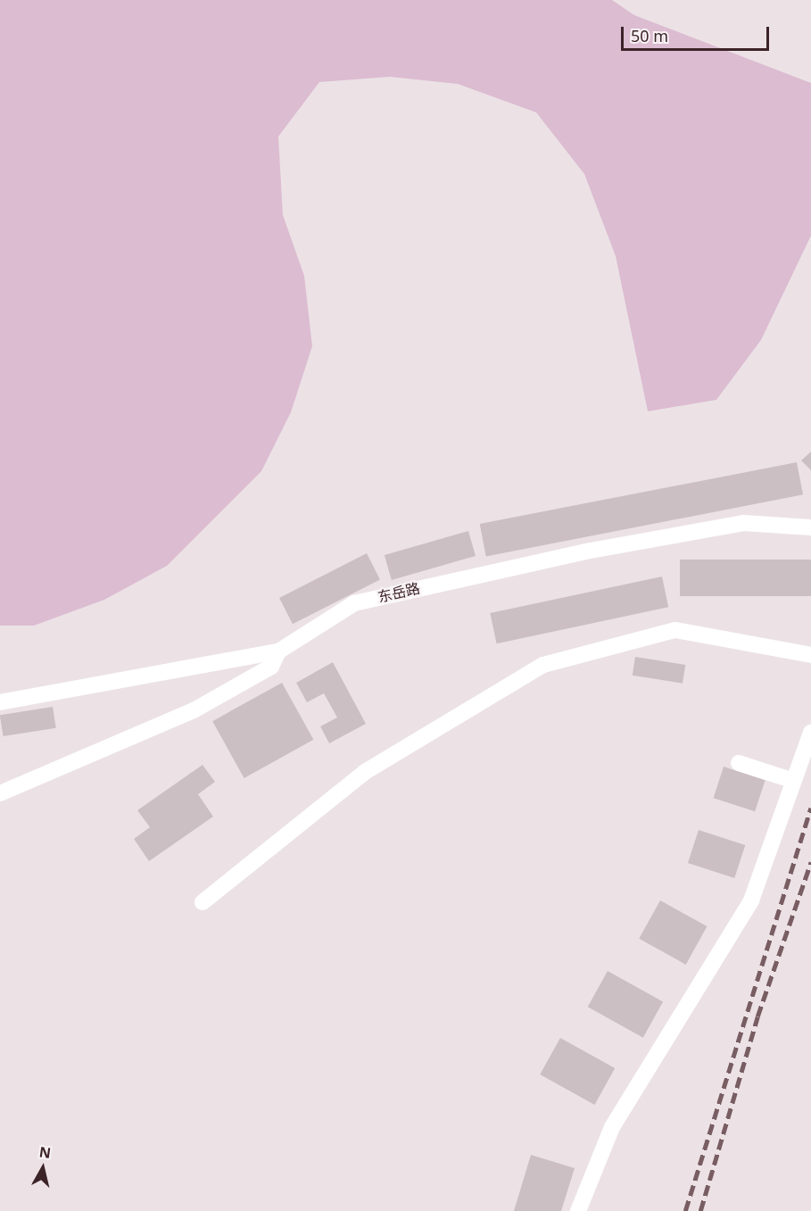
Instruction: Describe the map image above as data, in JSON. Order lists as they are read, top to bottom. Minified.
{"streets":{"street":["东岳路"]},"scale_bar":"50 m","north":"top"}
